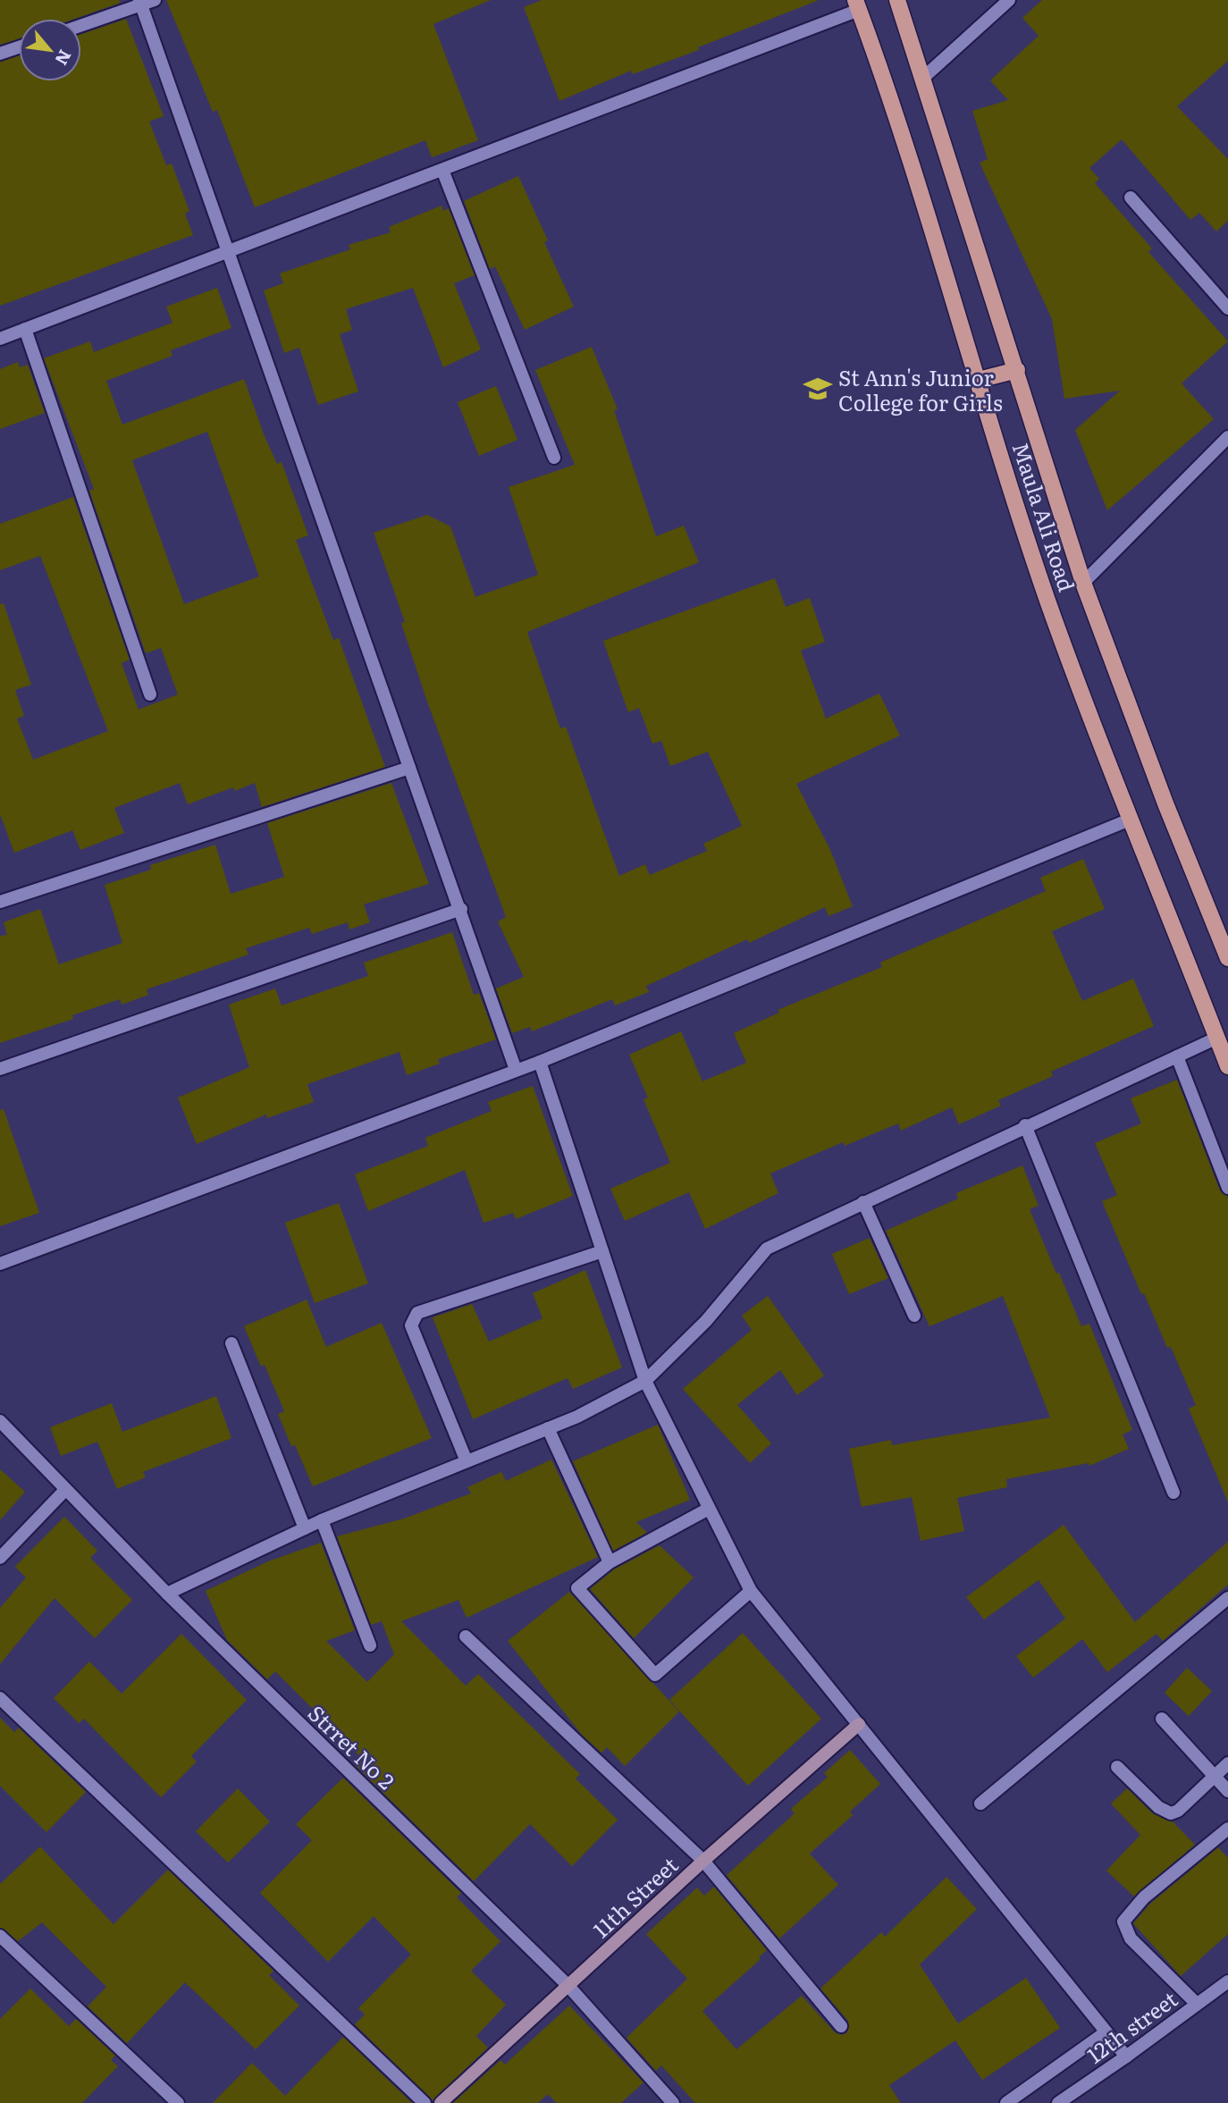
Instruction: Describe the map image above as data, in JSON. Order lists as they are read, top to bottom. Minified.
{"streets":{"main road":["Maula Ali Road"],"street":["Strret No 2","11th Street","12th street"]},"crossings":[["Strret No 2","11th Street"]],"places":{"school or university":["St Ann's Junior College for Girls"]},"north":"bottom right"}
